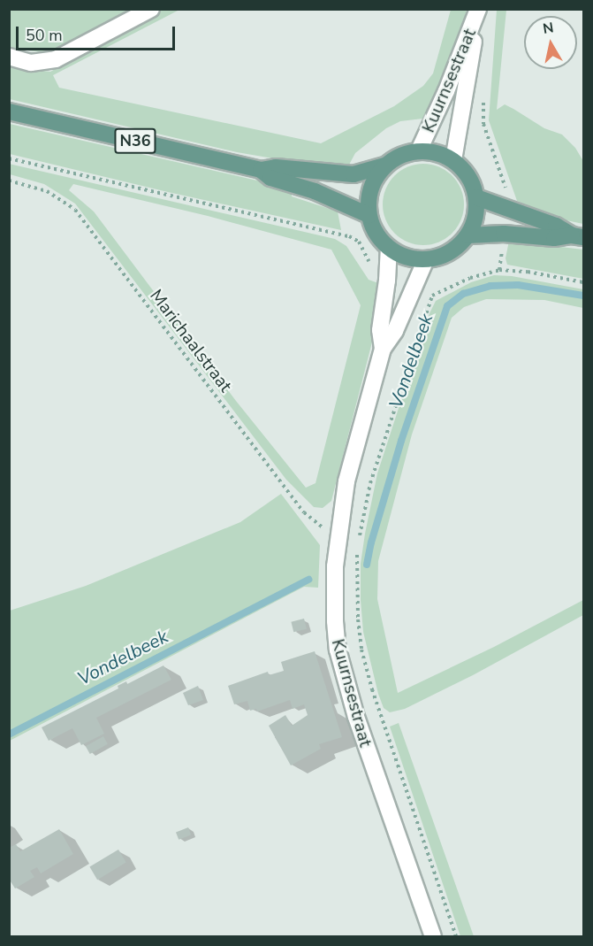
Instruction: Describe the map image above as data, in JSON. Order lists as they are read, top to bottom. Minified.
{"streets":{"main road":["N36"],"street":["Kuurnsestraat"],"path":["Marichaalstraat"]},"crossings":[["Kuurnsestraat","N36"],["Kuurnsestraat","Marichaalstraat"]],"water":["Vondelbeek"],"scale_bar":"50 m","north":"top"}
